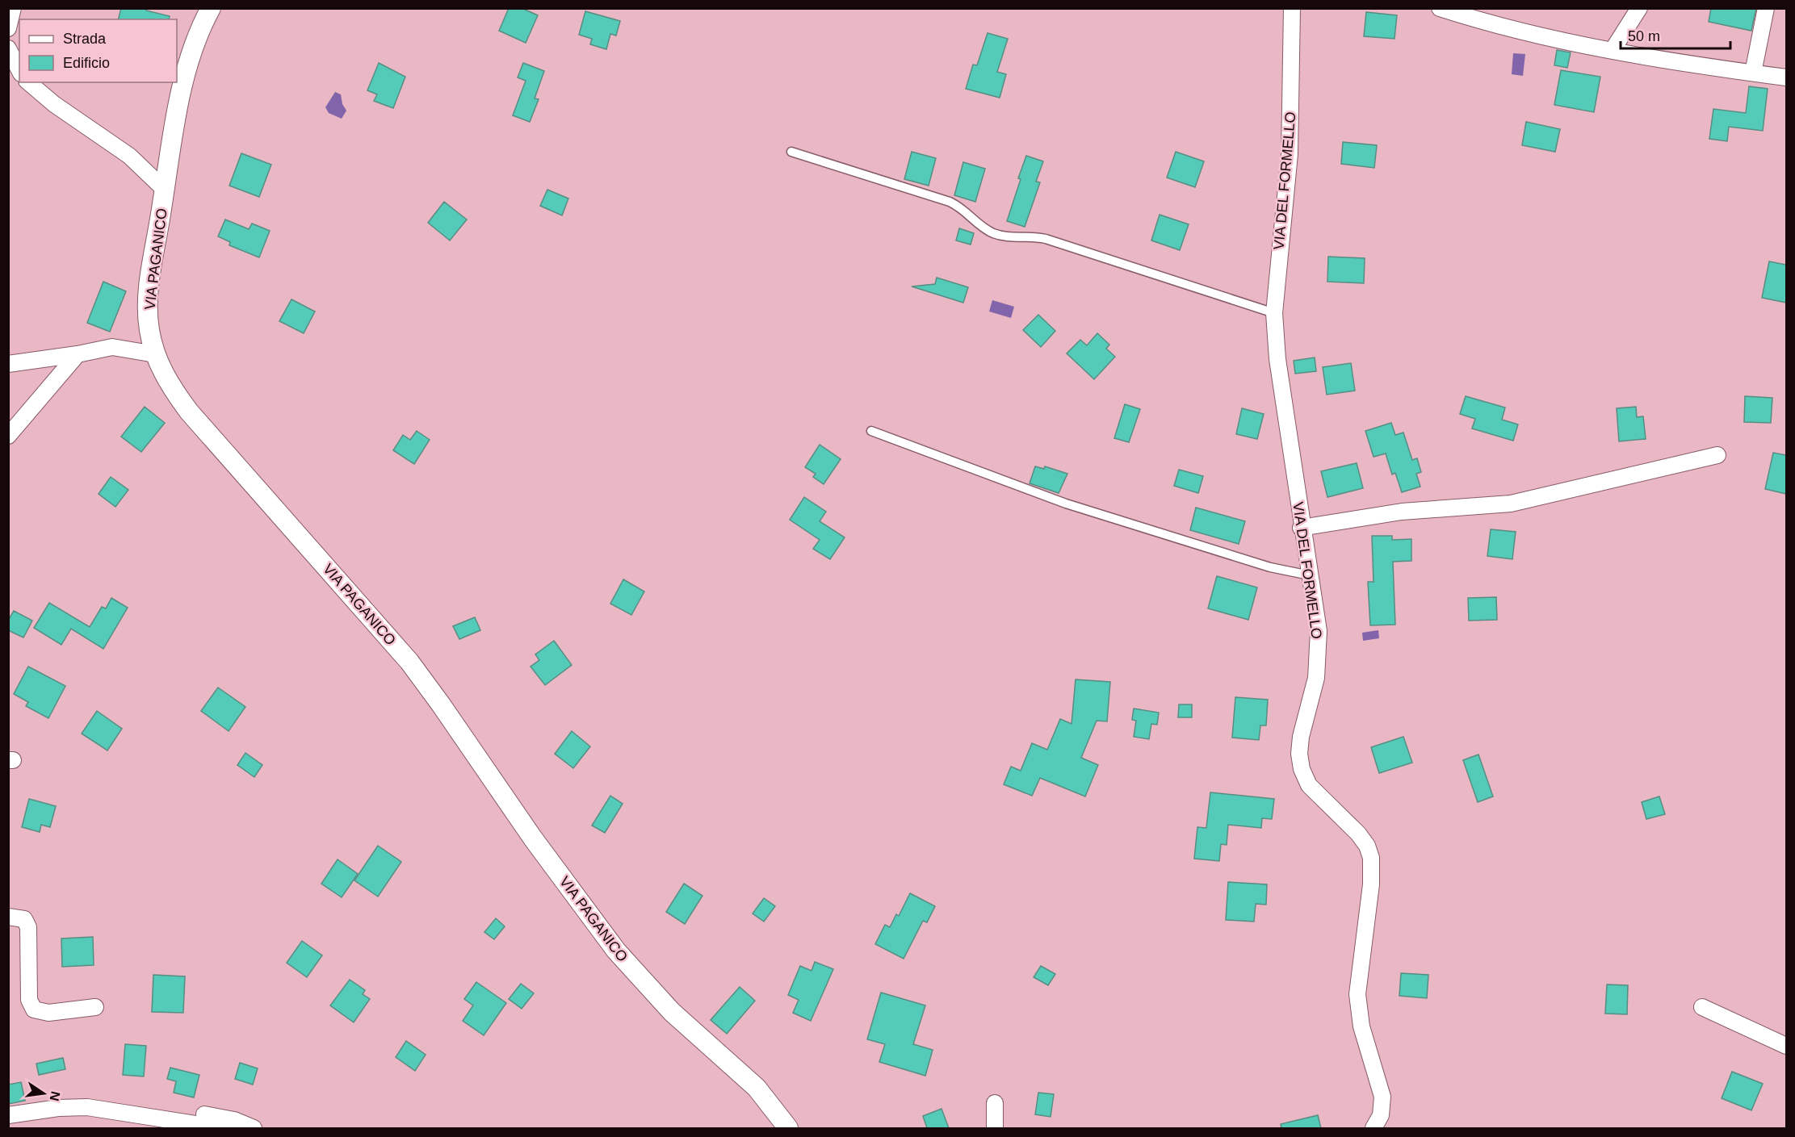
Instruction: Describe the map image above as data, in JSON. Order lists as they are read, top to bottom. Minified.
{"streets":{"street":["VIA DEL FORMELLO","VIA PAGANICO"]},"legend":["Strada","Edificio"],"scale_bar":"50 m","north":"right"}
